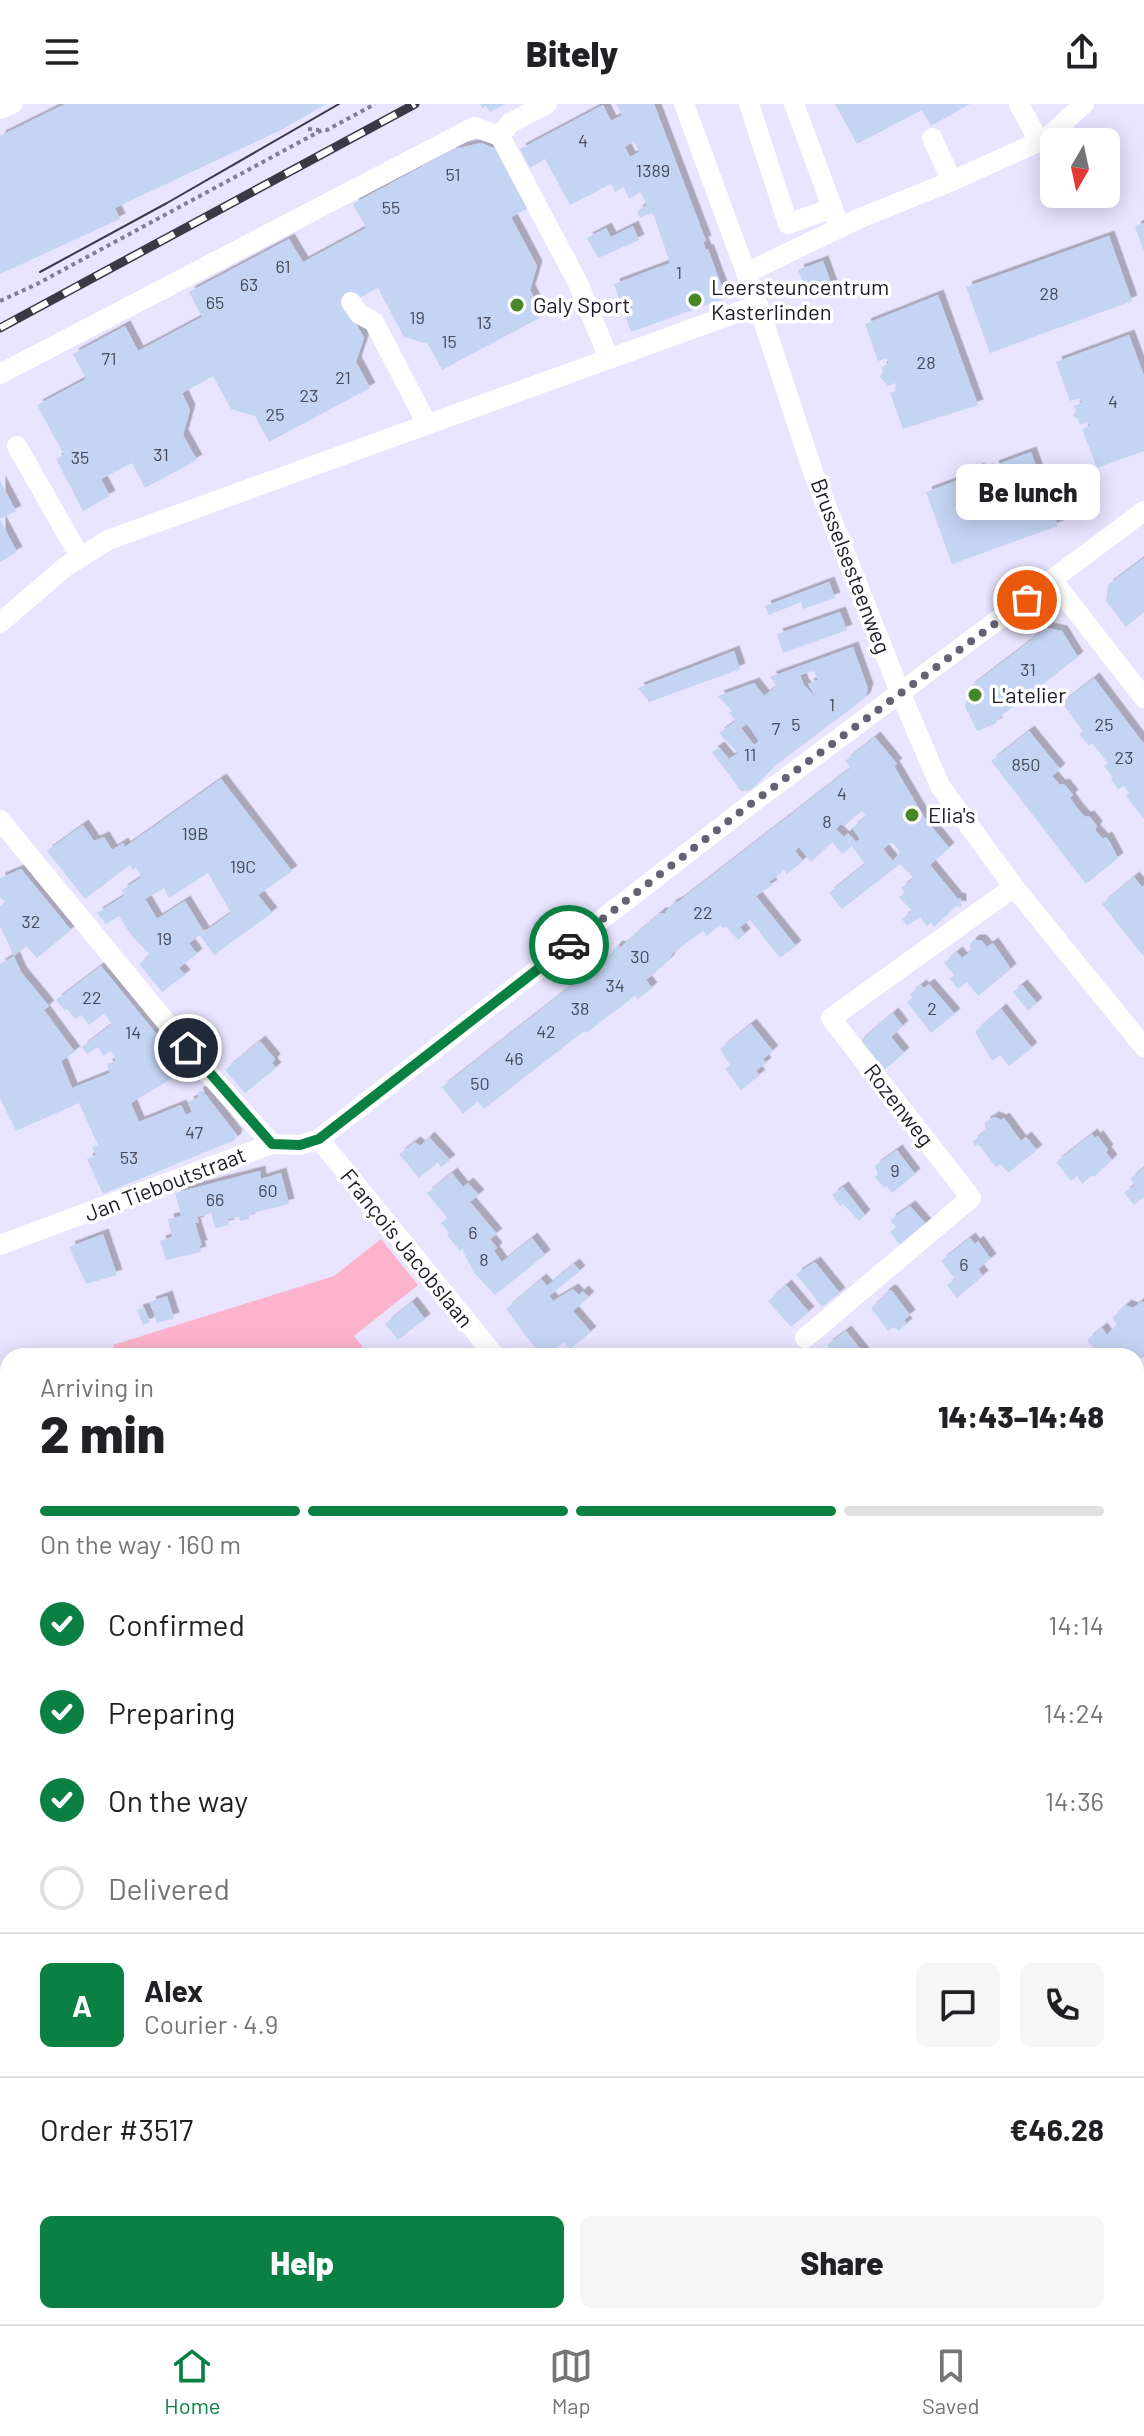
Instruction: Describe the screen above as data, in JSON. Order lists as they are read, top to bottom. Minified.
{"streets":{"street":["Brusselsesteenweg","Rozenweg","Jan Tieboutstraat","François Jacobslaan"]},"crossings":[["Brusselsesteenweg","Rozenweg"],["Jan Tieboutstraat","François Jacobslaan"]],"places":["Leersteuncentrum Kasterlinden","Galy Sport","Be lunch","L'atelier","Elia's"],"house_numbers":["4","1389","51","55","61","1","63","28","65","19","13","15","71","28","21","23","4","25","31","35","31","1","5","25","7","11","23","850","4","8","19B","19C","22","32","19","30","34","22","38","2","42","14","46","50","47","53","9","60","66","6","8","6"],"north":"bottom","page":{"header":"Bitely","bubble":"Be lunch","heading":["2 min","Arriving in","14:43–14:48"],"panel":["Alex","Courier · 4.9","Order #3517","€46.28"],"bar":"On the way · 160 m","list":[["Confirmed","14:14"],["Preparing","14:24"],["On the way","14:36"],"Delivered"],"round":"A","buttons":["Help","Share"],"tabs":["Home","Map","Saved"]}}
